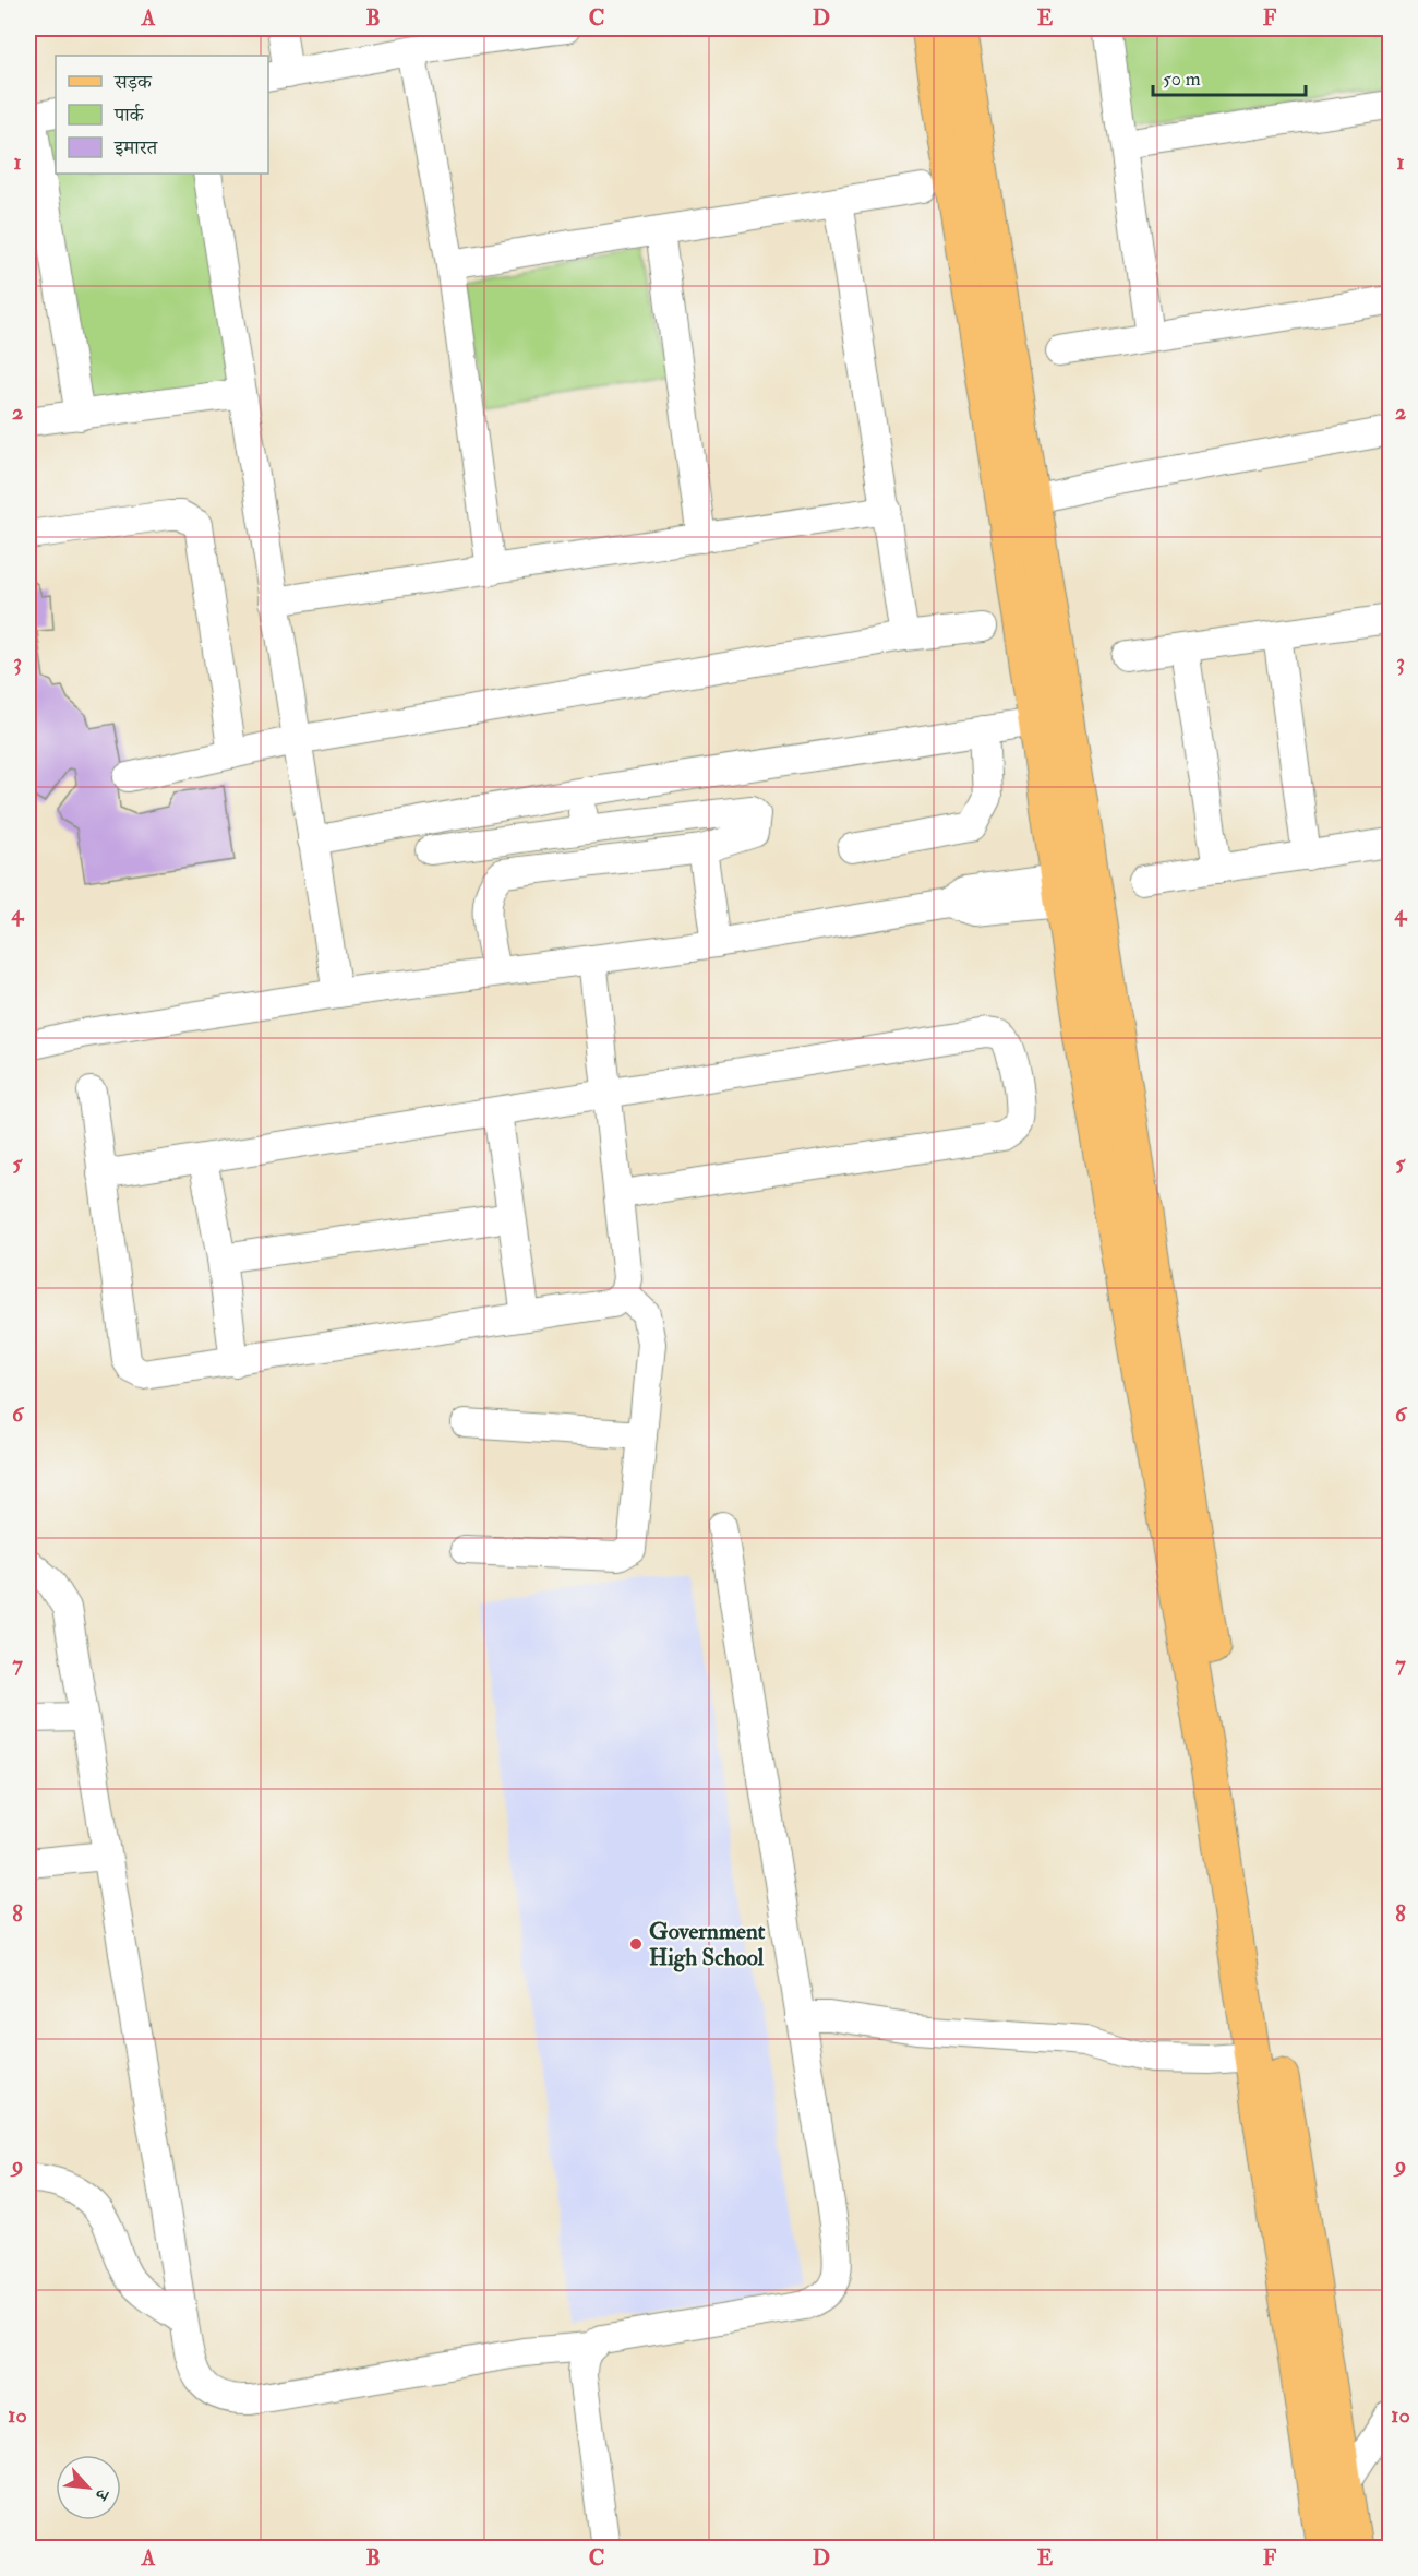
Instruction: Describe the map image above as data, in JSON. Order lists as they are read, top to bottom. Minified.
{"places":["Government High School"],"legend":["सड़क","पार्क","इमारत"],"scale_bar":"50 m","north":"bottom right","grid":{"columns":["A","B","C","D","E","F"],"rows":["1","2","3","4","5","6","7","8","9","10"]}}
